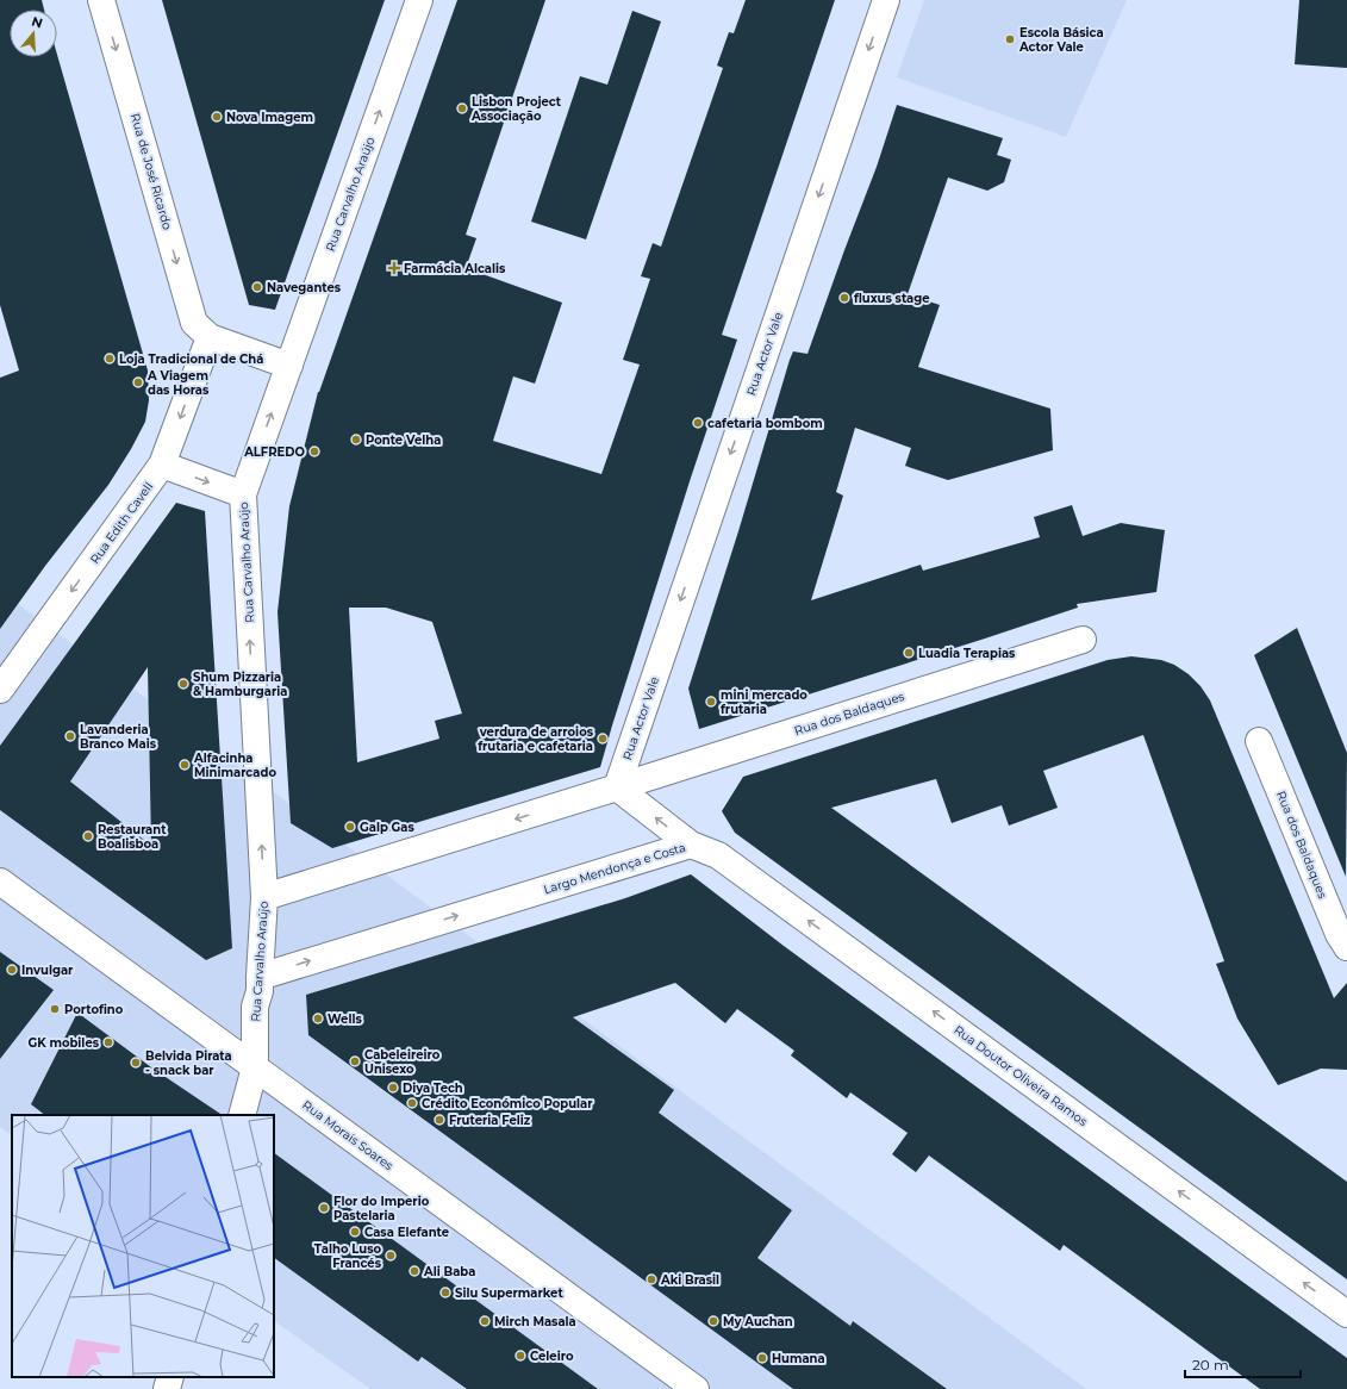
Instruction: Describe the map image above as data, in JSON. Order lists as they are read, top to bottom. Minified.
{"streets":{"street":["Rua de José Ricardo","Rua Carvalho Araújo","Rua Actor Vale","Rua Edith Cavell","Rua dos Baldaques","Largo Mendonça e Costa","Rua Doutor Oliveira Ramos","Rua Morais Soares"]},"crossings":[["Rua de José Ricardo","Rua Edith Cavell"],["Rua Carvalho Araújo","Largo Mendonça e Costa"],["Rua Carvalho Araújo","Rua Morais Soares"],["Rua Actor Vale","Rua dos Baldaques"],["Rua Actor Vale","Largo Mendonça e Costa"],["Rua dos Baldaques","Largo Mendonça e Costa"],["Largo Mendonça e Costa","Rua Doutor Oliveira Ramos"]],"one_way":["Rua de José Ricardo","Rua Carvalho Araújo","Rua Actor Vale","Rua Edith Cavell","Rua Doutor Oliveira Ramos"],"places":{"other":["Escola Básica Actor Vale","Lisbon Project Associação","Nova Imagem","Navegantes","fluxus stage","Loja Tradicional de Chá","A Viagem das Horas","cafetaria bombom","Ponte Velha","ALFREDO","Luadia Terapias","Shum Pizzaria & Hamburgaria","mini mercado frutaria","Lavanderia Branco Mais","verdura de arroios frutaria e cafetaria","Alfacinha Minimarcado","Galp Gas","Restaurant Boalisboa","Invulgar","Portofino","Wells","GK mobiles","Cabeleireiro Unisexo","Belvida Pirata - snack bar","Diya Tech","Crédito Económico Popular","Fruteria Feliz","Flor do Imperio Pastelaria","Casa Elefante","Talho Luso Francés","Ali Baba","Aki Brasil","Silu Supermarket","Mirch Masala","My Auchan","Celeiro","Humana"],"health":["Farmácia Alcalis"]},"scale_bar":"20 m","north":"top"}
